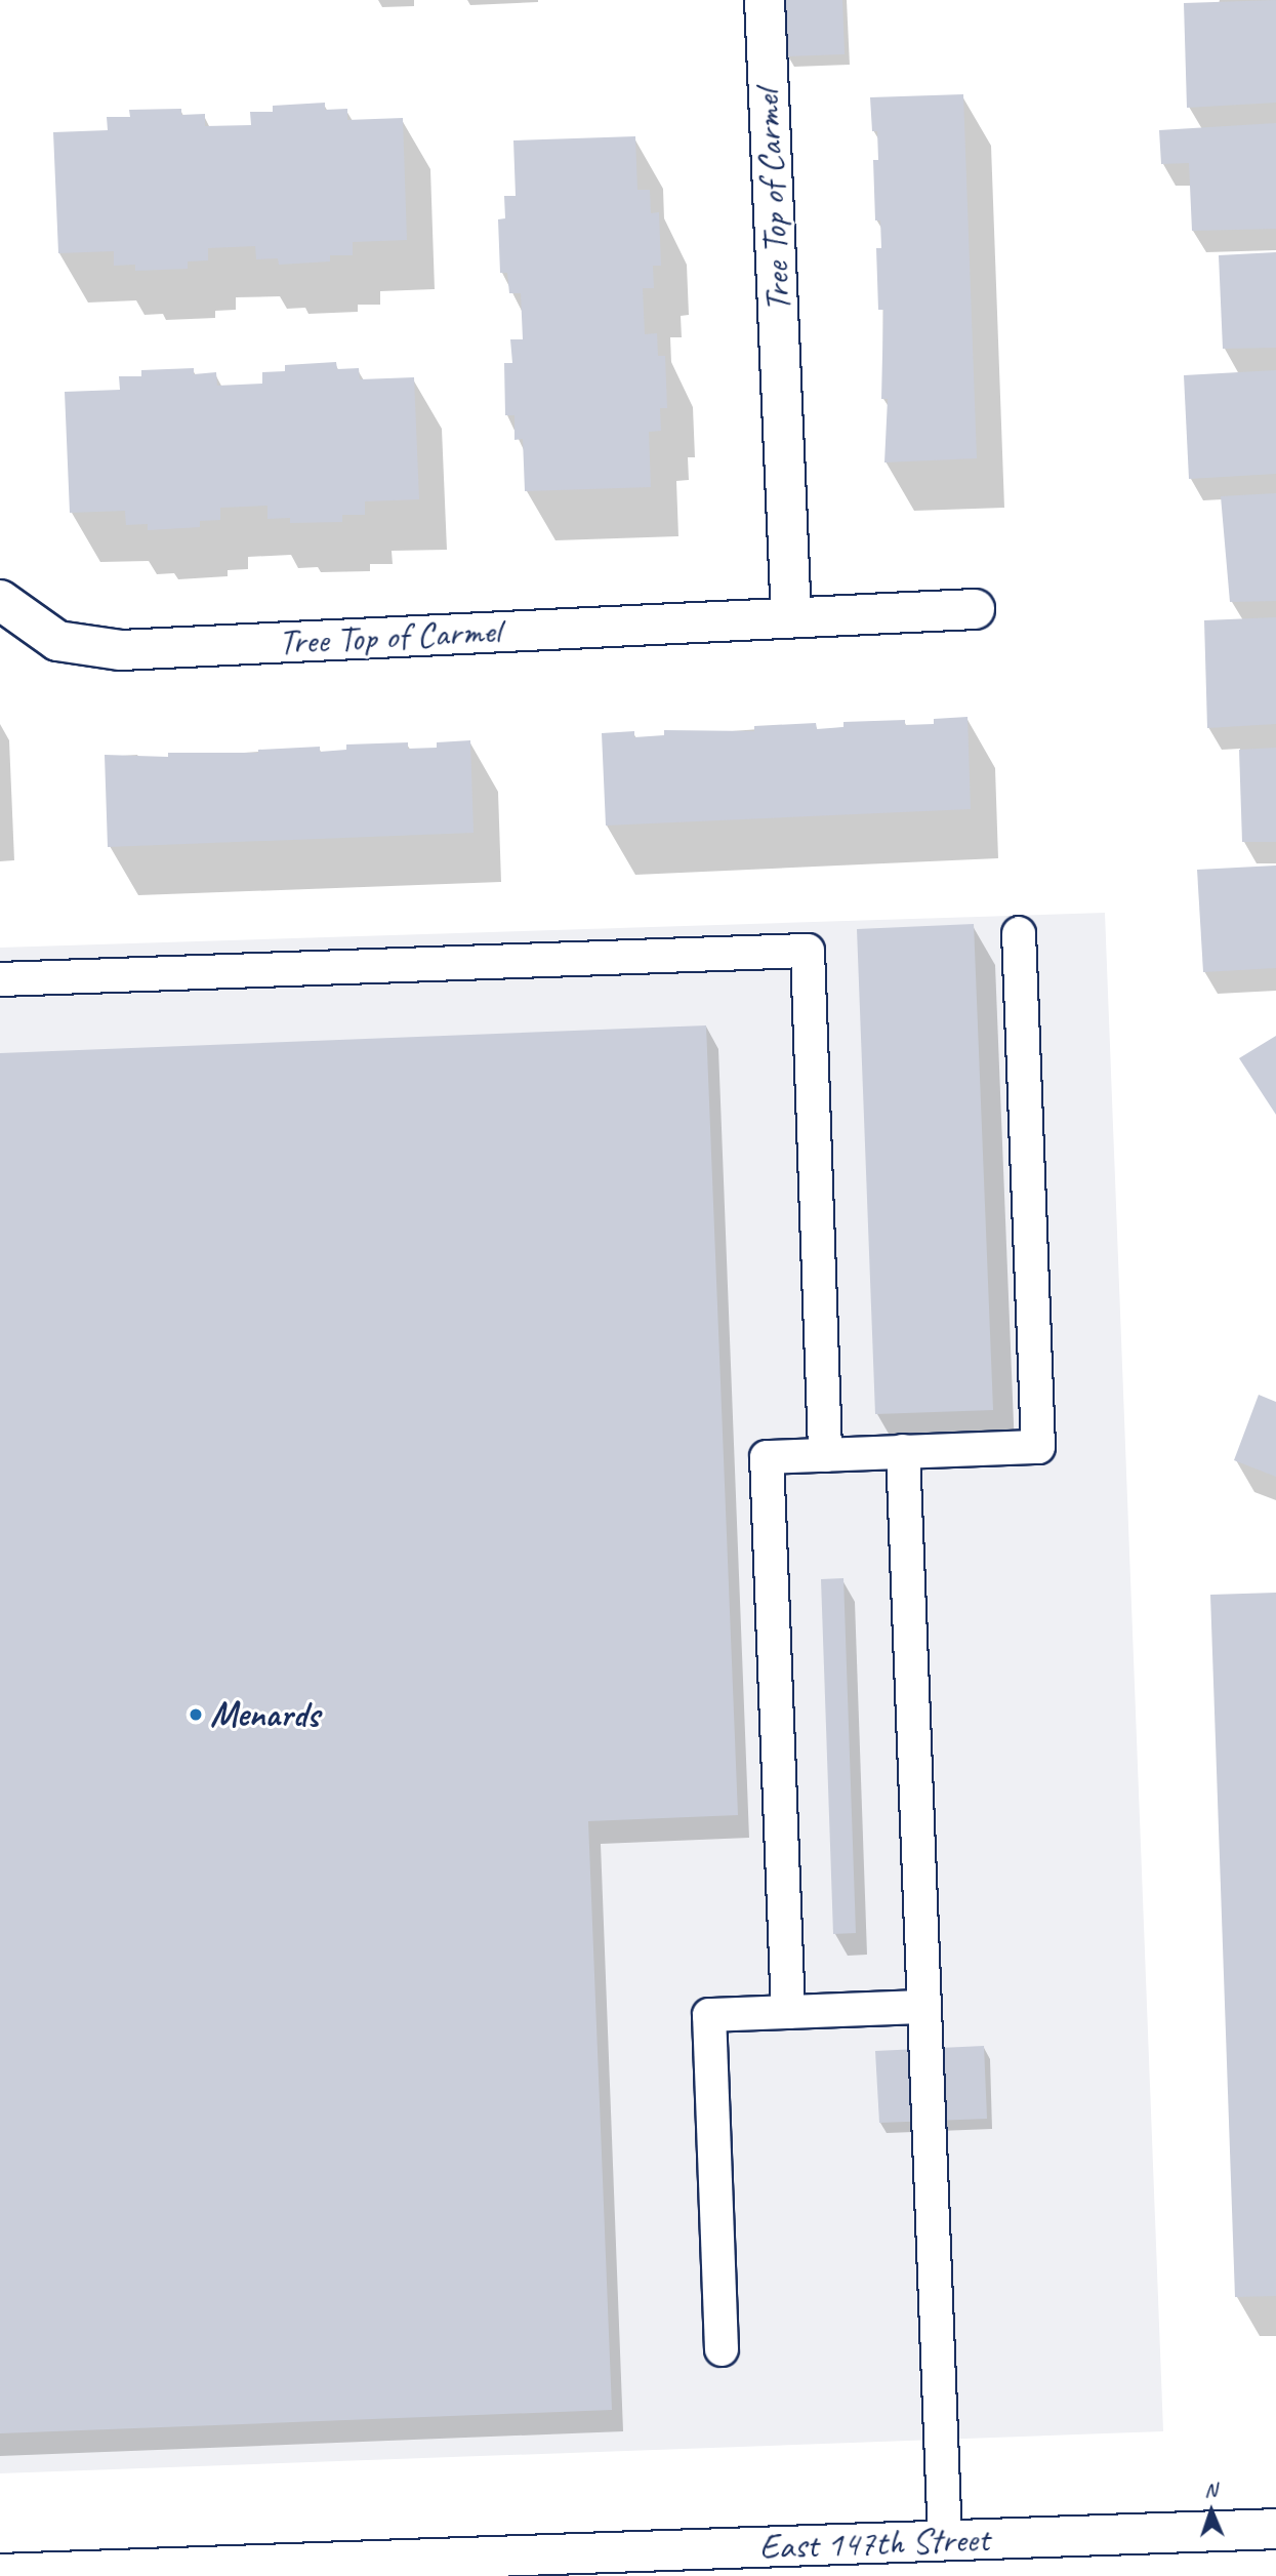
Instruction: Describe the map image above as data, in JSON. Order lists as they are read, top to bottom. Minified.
{"streets":{"street":["Tree Top of Carmel","East 147th Street"]},"places":["Menards"],"north":"top"}
